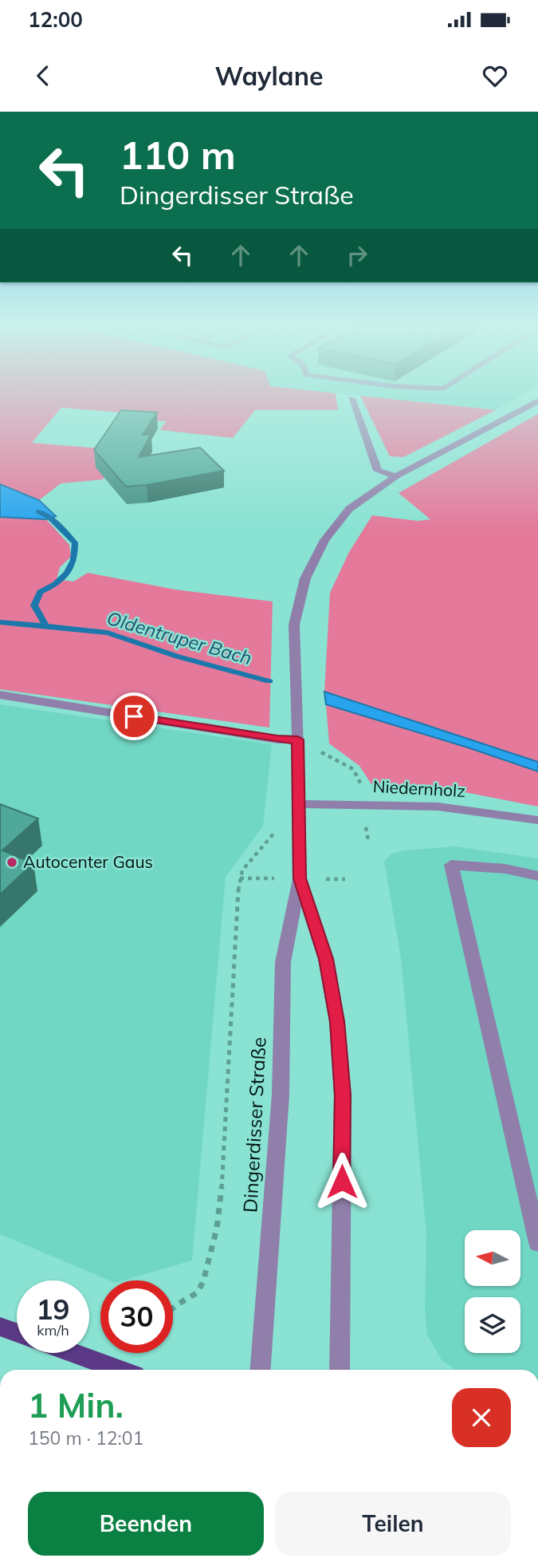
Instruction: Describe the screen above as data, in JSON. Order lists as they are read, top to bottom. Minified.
{"streets":{"street":["Niedernholz","Dingerdisser Straße"]},"crossings":[["Niedernholz","Dingerdisser Straße"]],"water":["Oldentruper Bach"],"places":["Autocenter Gaus"],"north":"left","page":{"status":"12:00","header":"Waylane","turn":["110 m","Dingerdisser Straße"],"speed":"19 km/h","limit":"30","heading":["1 Min.","150 m · 12:01"],"buttons":["Beenden","Teilen"]}}
